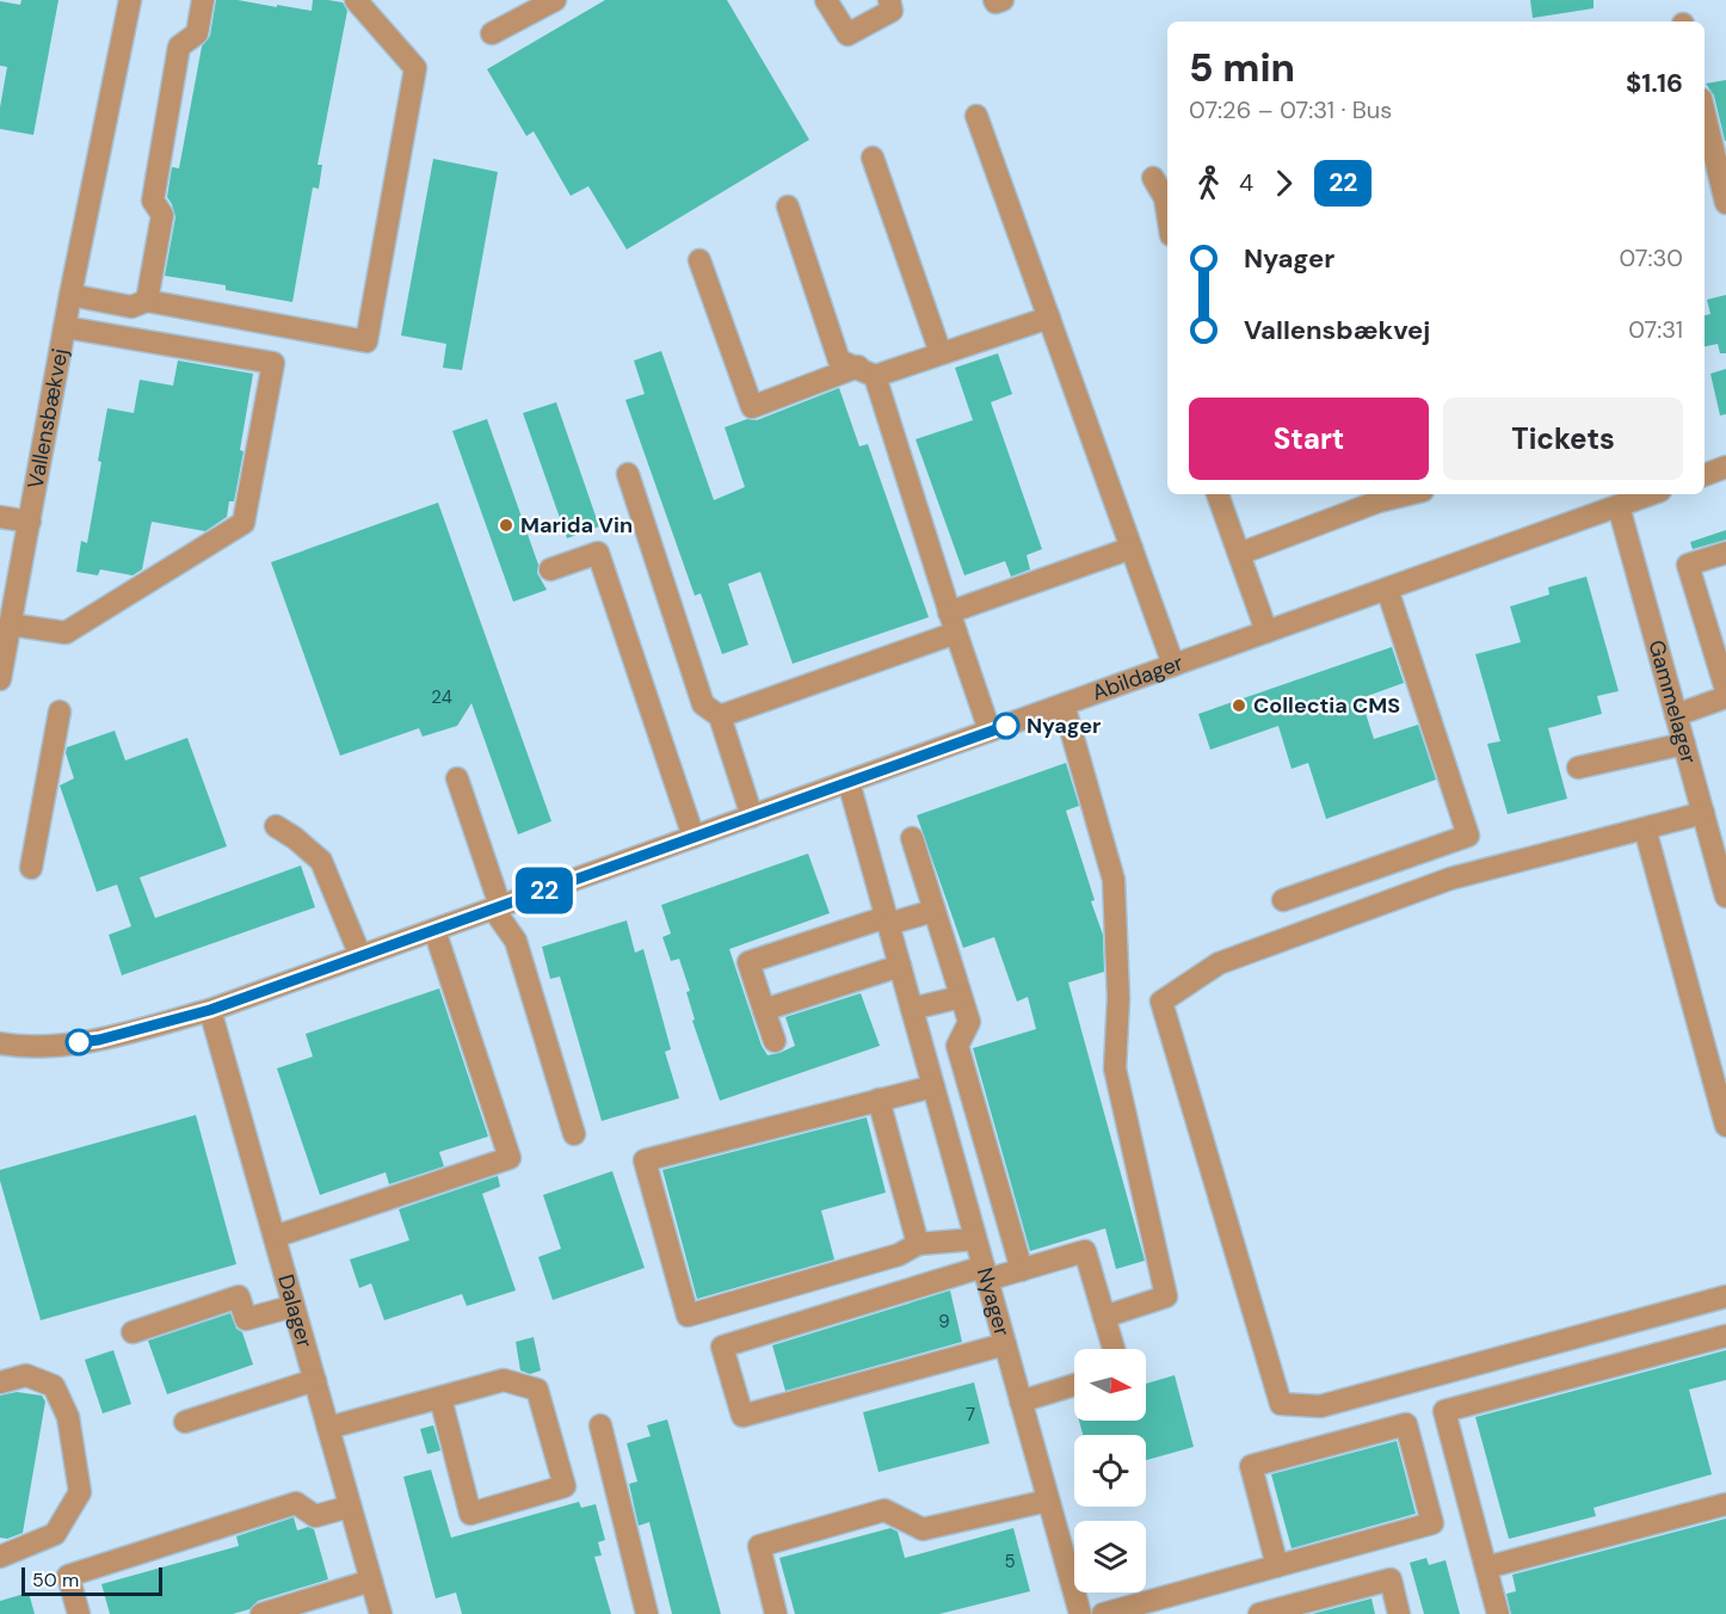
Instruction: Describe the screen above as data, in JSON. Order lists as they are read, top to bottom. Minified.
{"streets":{"street":["Vallensbækvej","Abildager","Gammelager","Nyager","Dalager"]},"crossings":[["Abildager","Gammelager"],["Abildager","Nyager"],["Abildager","Dalager"]],"places":["Marida Vin","Collectia CMS","Nyager"],"lines":["bus line 22"],"house_numbers":["24","9","7","5"],"scale_bar":"50 m","north":"right","page":{"on_map":"22","heading":["5 min","07:26 – 07:31 · Bus","$1.16"],"legs":["4","22"],"list":[{"name":"Nyager","value":"07:30"},{"name":"Vallensbækvej","value":"07:31"}],"buttons":["Start","Tickets"],"scale":"50 m"}}
